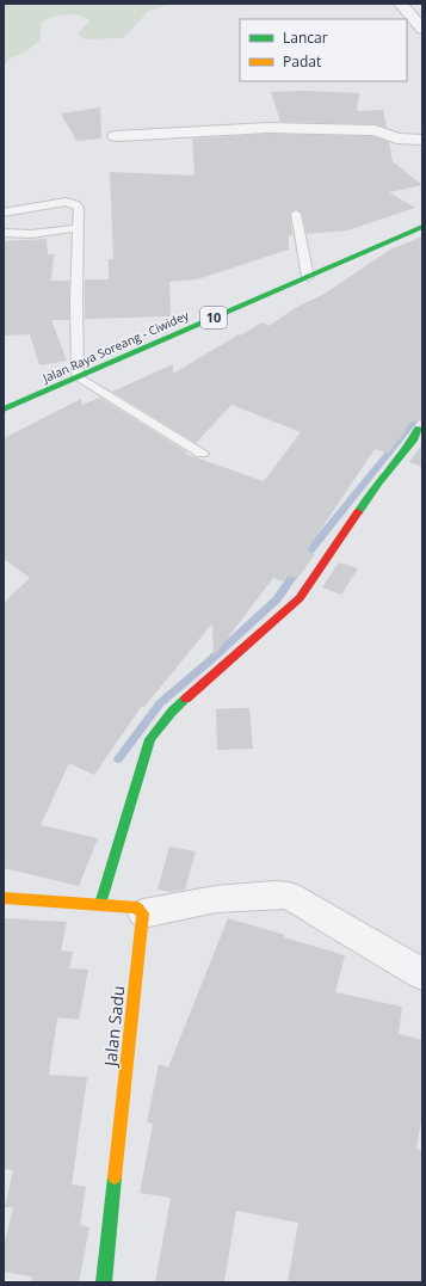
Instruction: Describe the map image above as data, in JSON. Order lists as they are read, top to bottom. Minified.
{"streets":{"main road":["10","Jalan Raya Soreang - Ciwidey","Jalan Sadu"]},"legend":["Lancar","Padat"]}
